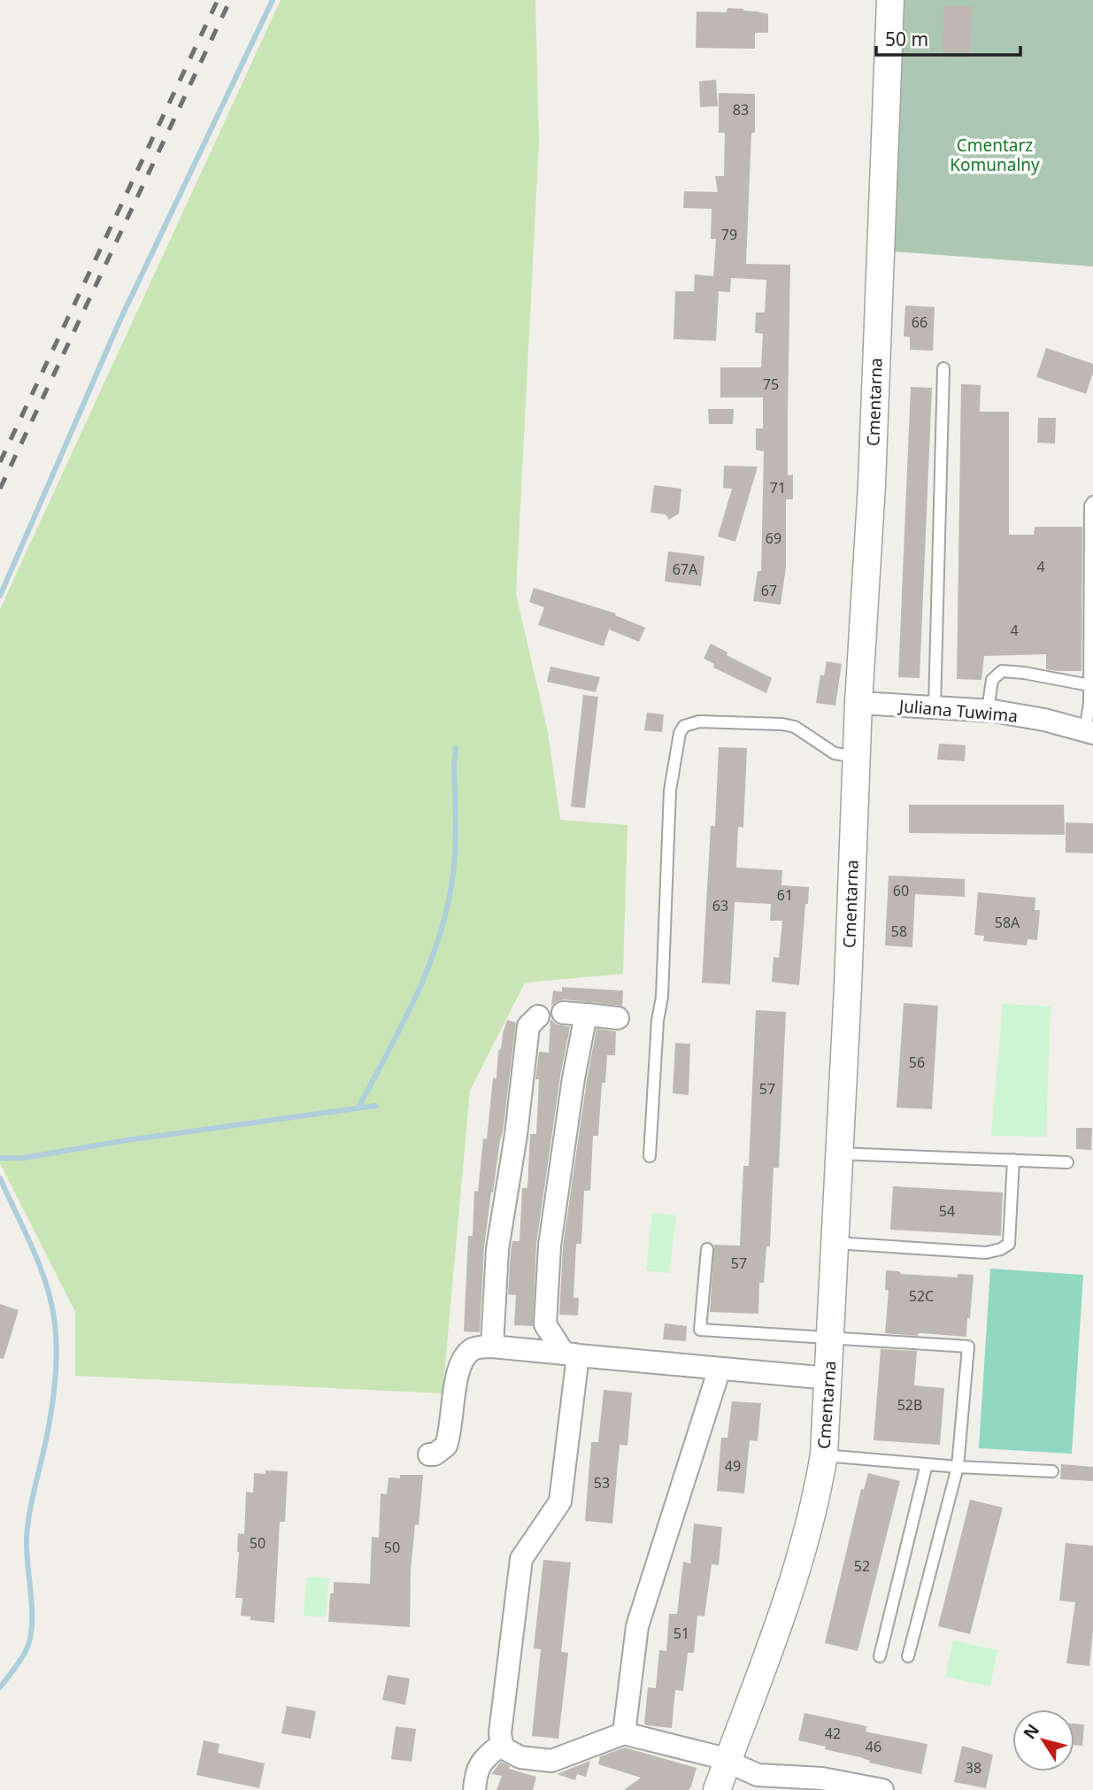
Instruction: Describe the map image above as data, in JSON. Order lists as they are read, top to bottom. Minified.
{"streets":{"street":["Cmentarna","Juliana Tuwima"]},"crossings":[["Cmentarna","Juliana Tuwima"]],"parks":["Cmentarz Komunalny"],"house_numbers":["83","79","66","75","71","69","4","67A","67","4","60","61","63","58A","58","56","57","54","57","52C","52B","49","53","50","50","52","51","42","46","38"],"scale_bar":"50 m","north":"top left"}
